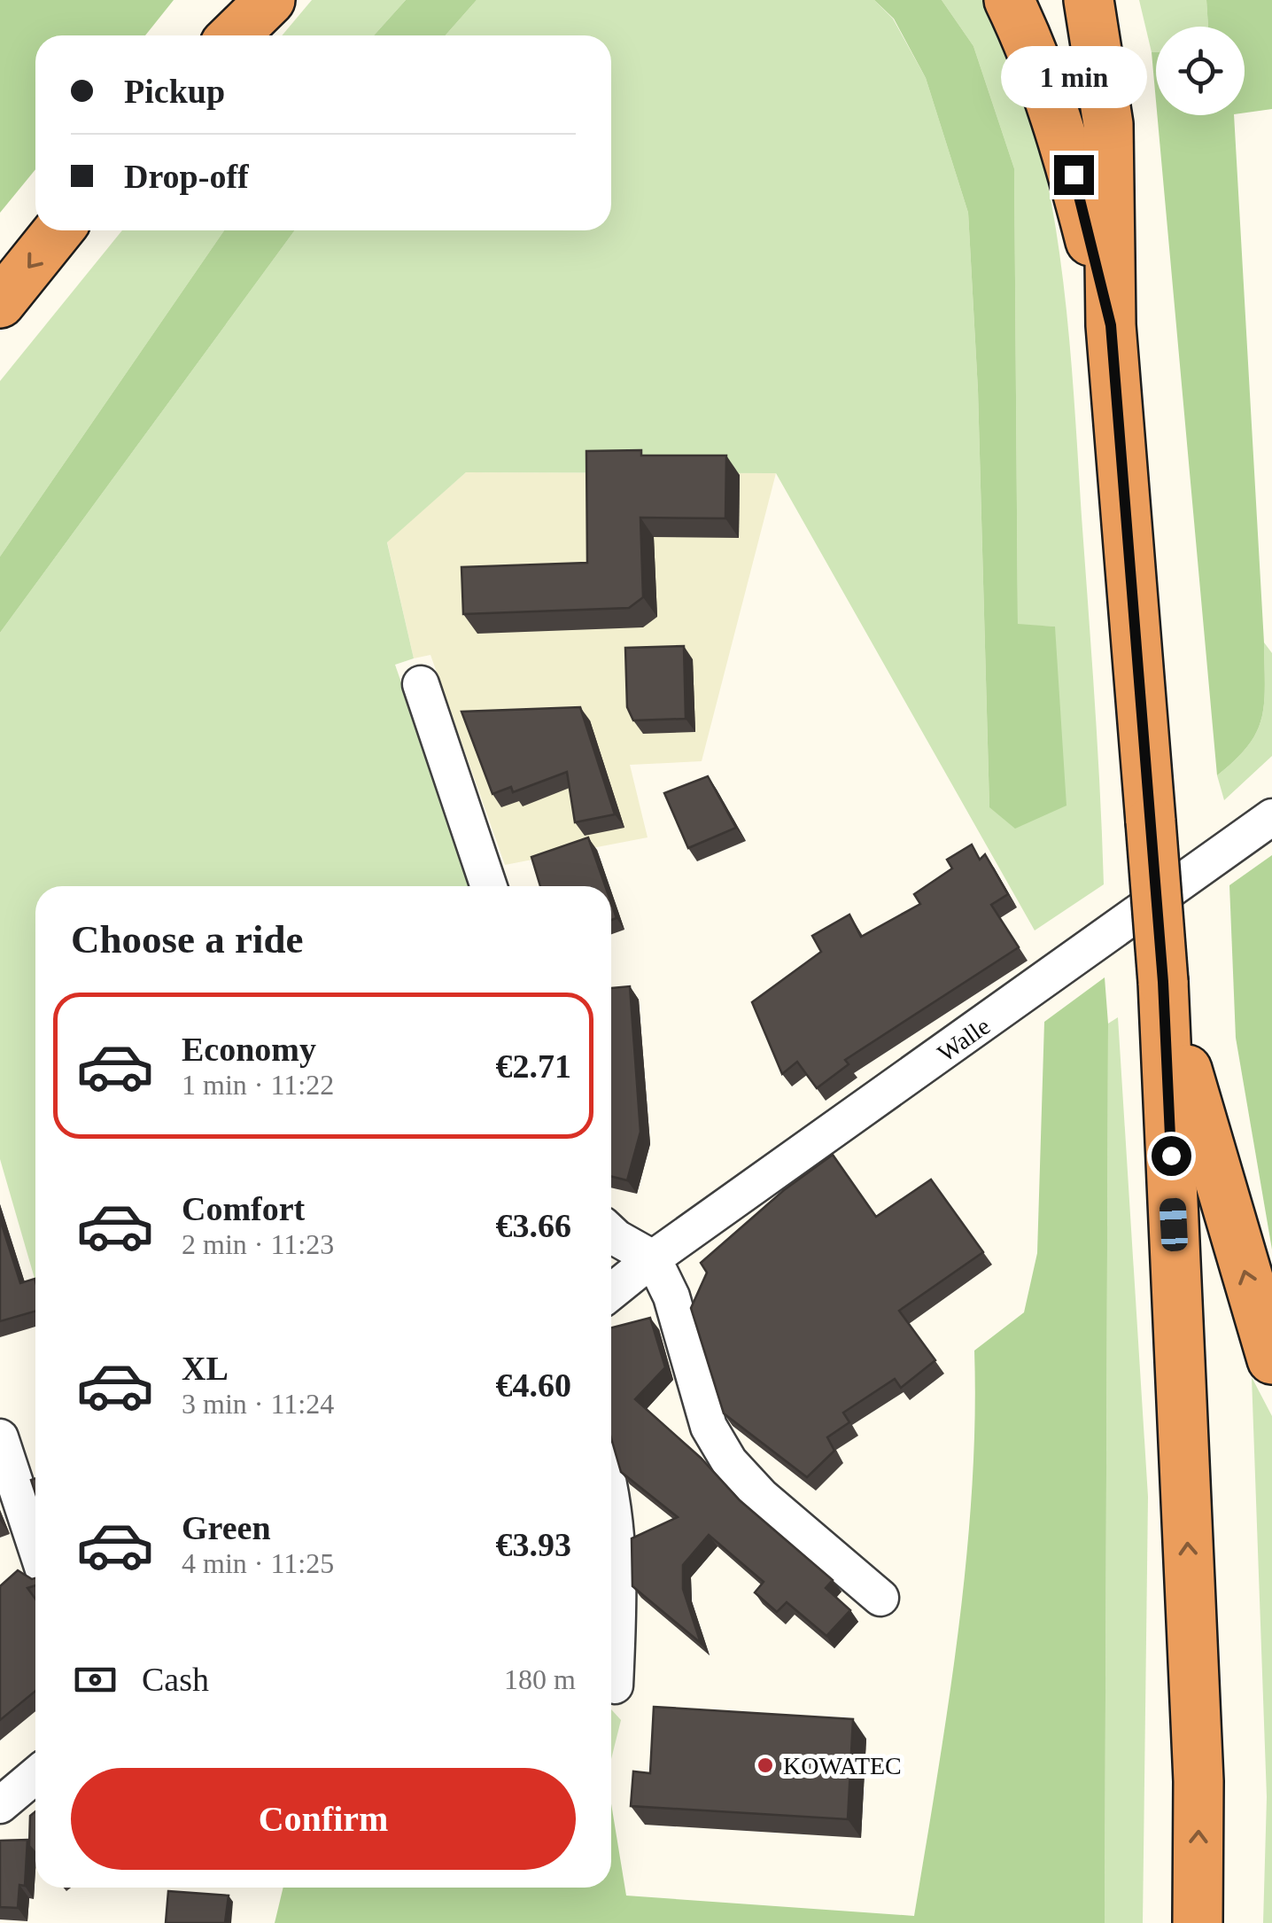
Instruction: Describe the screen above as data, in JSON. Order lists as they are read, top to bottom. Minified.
{"streets":{"street":["Walle"]},"places":["KOWATEC"],"page":{"banner":["Pickup","Drop-off"],"bubble":"1 min","heading":"Choose a ride","list":[{"name":"Economy","note":"1 min · 11:22","value":"€2.71"},{"name":"Comfort","note":"2 min · 11:23","value":"€3.66"},{"name":"XL","note":"3 min · 11:24","value":"€4.60"},{"name":"Green","note":"4 min · 11:25","value":"€3.93"}],"pay":["Cash","180 m"],"buttons":"Confirm"}}
